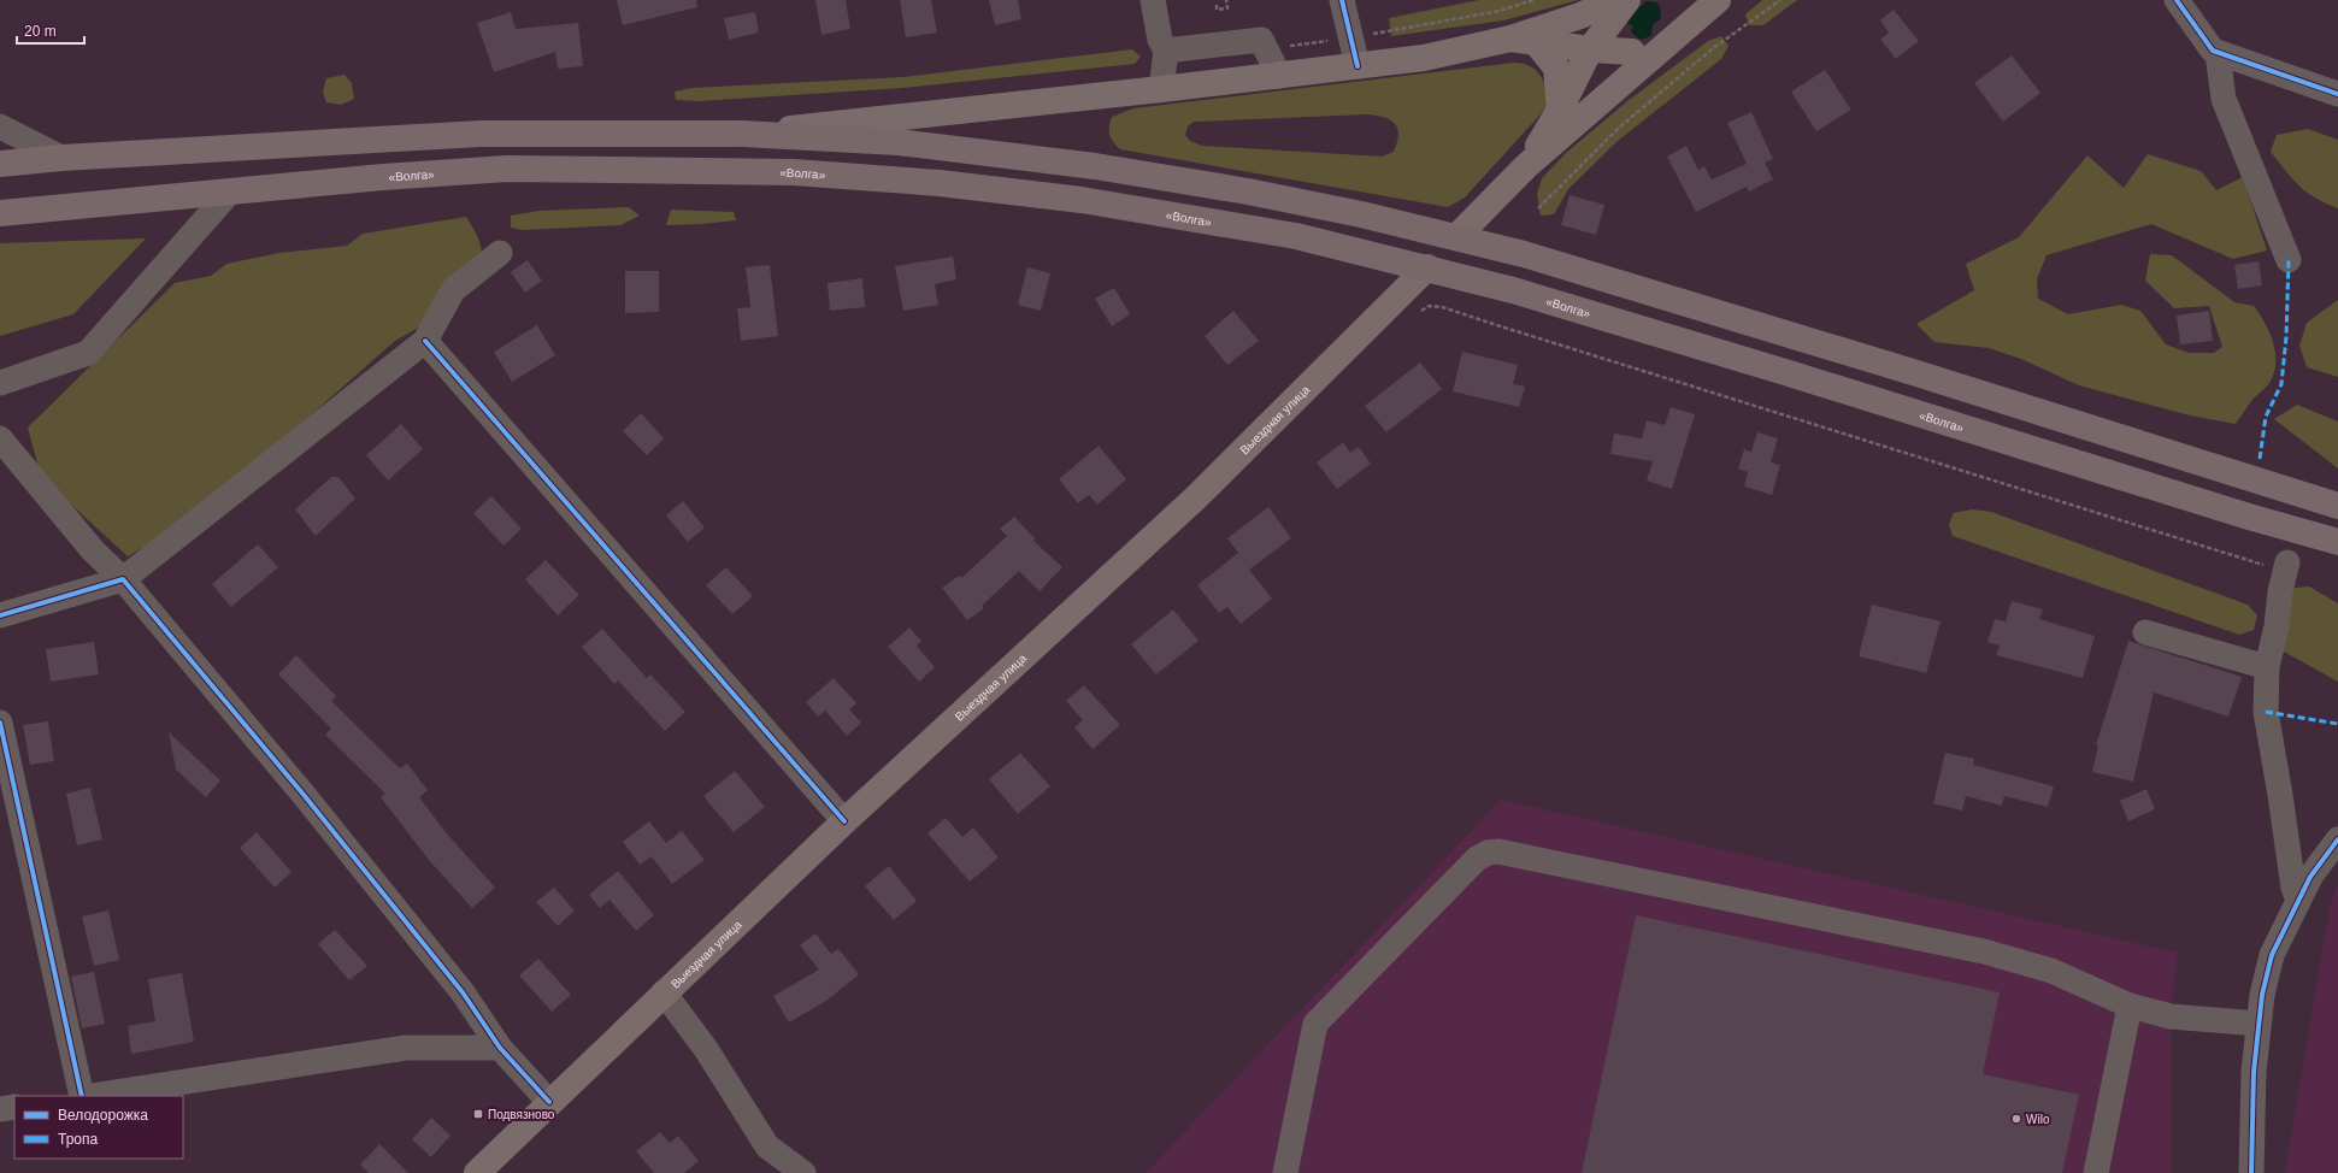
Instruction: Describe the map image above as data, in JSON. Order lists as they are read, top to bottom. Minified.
{"streets":{"highway":["«Волга»"],"main road":["Выездная улица"]},"crossings":[["«Волга»","Выездная улица"]],"places":{"transit":["Подвязново"],"other":["Wilo"]},"legend":["Велодорожка","Тропа"],"scale_bar":"20 m"}
